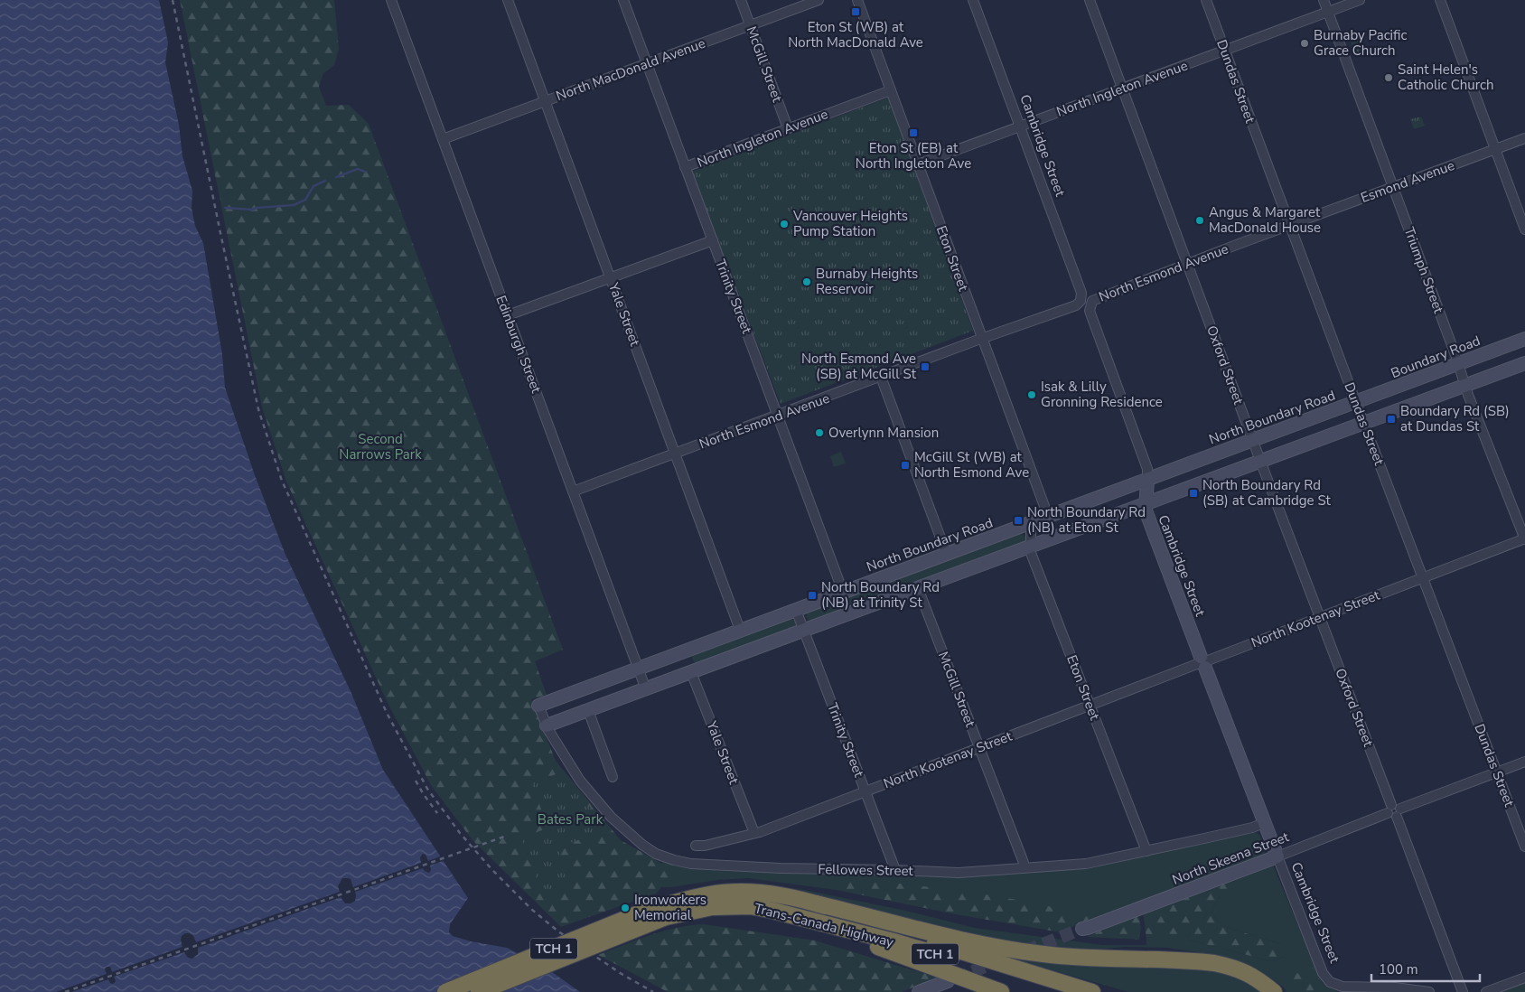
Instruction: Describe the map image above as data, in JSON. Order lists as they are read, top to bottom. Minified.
{"streets":{"highway":["Trans-Canada Highway","TCH 1"],"street":["McGill Street","North MacDonald Avenue","Dundas Street","North Ingleton Avenue","Cambridge Street","Esmond Avenue","Eton Street","Triumph Street","North Esmond Avenue","Trinity Street","Yale Street","Edinburgh Street","Boundary Road","Oxford Street","North Boundary Road","North Kootenay Street","North Skeena Street","Fellowes Street"]},"crossings":[["McGill Street","North MacDonald Avenue"],["McGill Street","North Ingleton Avenue"],["McGill Street","North Kootenay Street"],["McGill Street","Fellowes Street"],["North MacDonald Avenue","Trinity Street"],["North MacDonald Avenue","Yale Street"],["North MacDonald Avenue","Edinburgh Street"],["Dundas Street","North Ingleton Avenue"],["Dundas Street","Esmond Avenue"],["Dundas Street","North Esmond Avenue"],["Dundas Street","Boundary Road"],["Dundas Street","North Boundary Road"],["Dundas Street","North Kootenay Street"],["Dundas Street","North Skeena Street"],["North Ingleton Avenue","Cambridge Street"],["North Ingleton Avenue","Eton Street"],["North Ingleton Avenue","Triumph Street"],["North Ingleton Avenue","Trinity Street"],["North Ingleton Avenue","Oxford Street"],["Cambridge Street","North Esmond Avenue"],["Cambridge Street","North Boundary Road"],["Cambridge Street","North Kootenay Street"],["Cambridge Street","North Skeena Street"],["Cambridge Street","Fellowes Street"],["Esmond Avenue","Triumph Street"],["Esmond Avenue","North Esmond Avenue"],["Eton Street","North Esmond Avenue"],["Eton Street","North Boundary Road"],["Eton Street","North Kootenay Street"],["Eton Street","Fellowes Street"],["Triumph Street","Boundary Road"],["Triumph Street","North Kootenay Street"],["North Esmond Avenue","Trinity Street"],["North Esmond Avenue","Yale Street"],["North Esmond Avenue","Edinburgh Street"],["North Esmond Avenue","Oxford Street"],["Trinity Street","North Boundary Road"],["Trinity Street","North Kootenay Street"],["Trinity Street","Fellowes Street"],["Yale Street","North Boundary Road"],["Yale Street","North Kootenay Street"],["Edinburgh Street","North Boundary Road"],["Boundary Road","North Boundary Road"],["Oxford Street","North Boundary Road"],["Oxford Street","North Kootenay Street"],["Oxford Street","North Skeena Street"],["North Boundary Road","Fellowes Street"],["Trans-Canada Highway","TCH 1"]],"parks":["Second Narrows Park","Bates Park"],"places":{"transit":["Eton St (WB) at North MacDonald Ave","Eton St (EB) at North Ingleton Ave","North Esmond Ave (SB) at McGill St","Boundary Rd (SB) at Dundas St","McGill St (WB) at North Esmond Ave","North Boundary Rd (SB) at Cambridge St","North Boundary Rd (NB) at Eton St","North Boundary Rd (NB) at Trinity St"],"other":["Burnaby Pacific Grace Church","Saint Helen's Catholic Church","Angus & Margaret MacDonald House","Vancouver Heights Pump Station","Burnaby Heights Reservoir","Isak & Lilly Gronning Residence","Overlynn Mansion","Ironworkers Memorial"]},"scale_bar":"100 m"}
